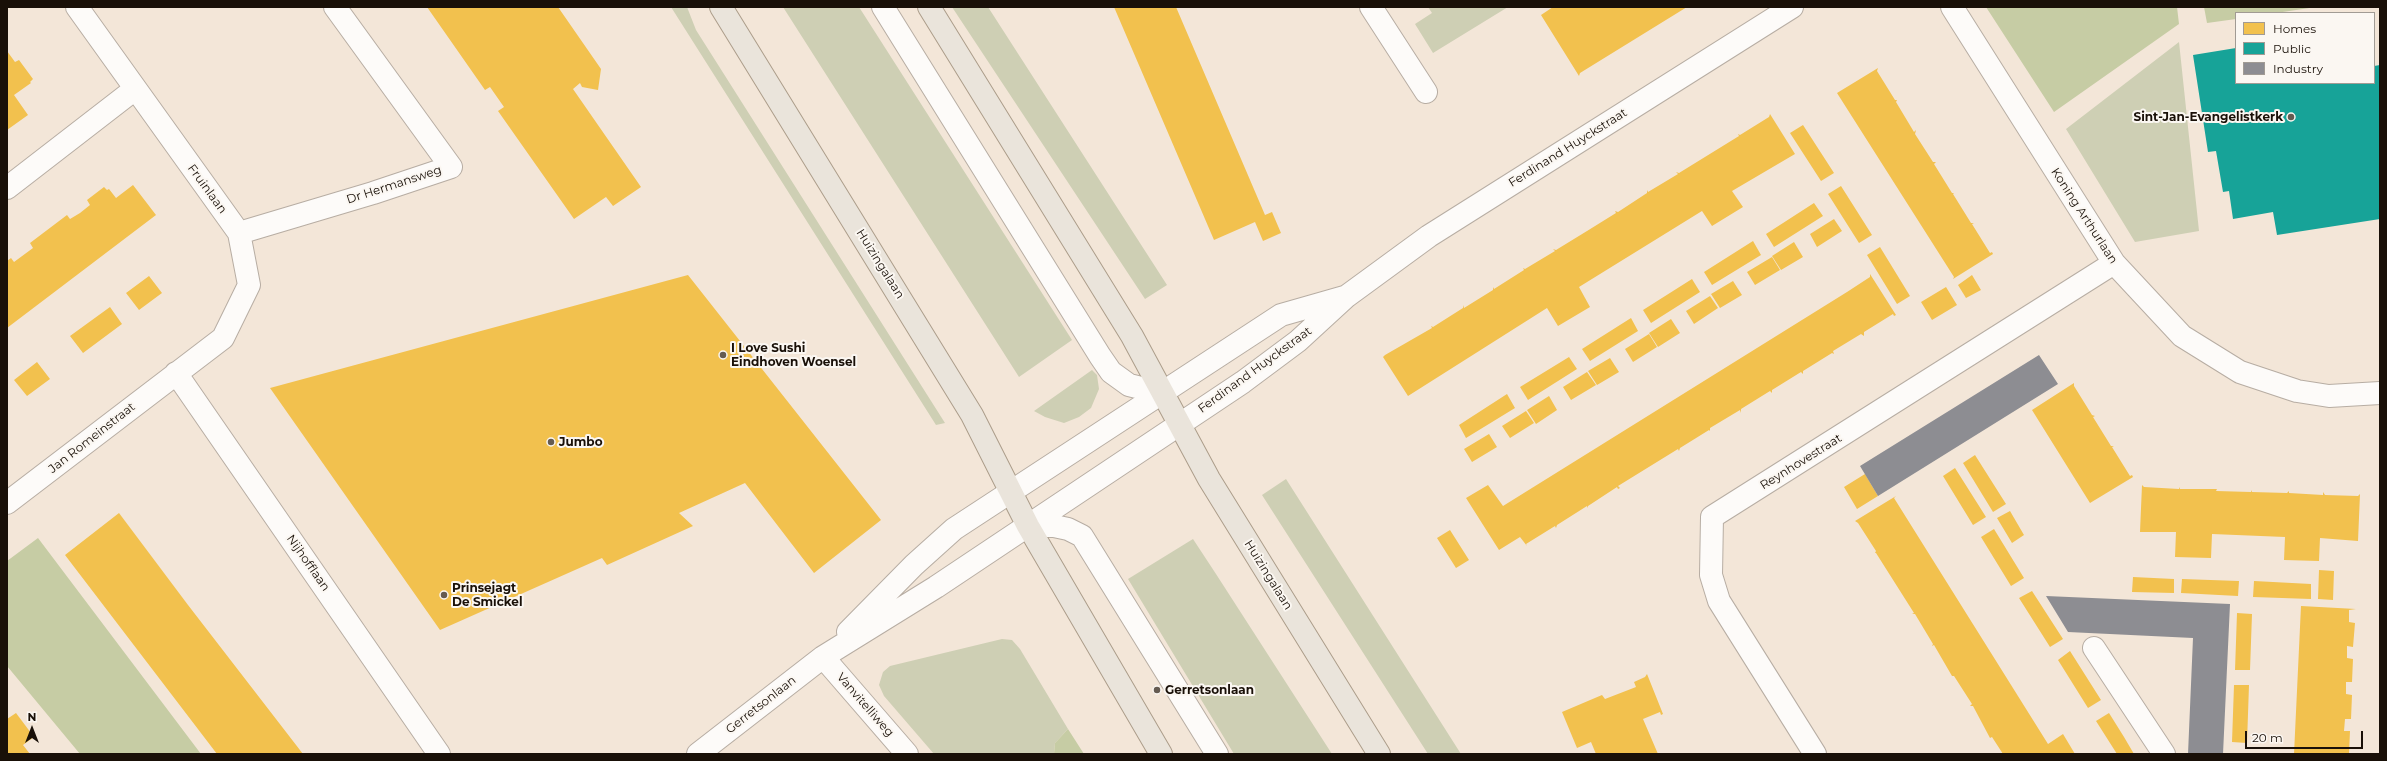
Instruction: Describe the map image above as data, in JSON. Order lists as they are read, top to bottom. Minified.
{"streets":{"main road":["Huizingalaan"],"street":["Ferdinand Huyckstraat","Dr Hermansweg","Fruinlaan","Koning Arthurlaan","Jan Romeinstraat","Reynhovestraat","Nijhofflaan","Gerretsonlaan","Vanvitelliweg"]},"crossings":[["Ferdinand Huyckstraat","Huizingalaan"],["Ferdinand Huyckstraat","Gerretsonlaan"],["Ferdinand Huyckstraat","Vanvitelliweg"],["Dr Hermansweg","Fruinlaan"],["Fruinlaan","Jan Romeinstraat"],["Fruinlaan","Nijhofflaan"],["Koning Arthurlaan","Reynhovestraat"],["Jan Romeinstraat","Nijhofflaan"],["Gerretsonlaan","Vanvitelliweg"]],"places":["Sint-Jan-Evangelistkerk","I Love Sushi Eindhoven Woensel","Jumbo","Prinsejagt De Smickel","Gerretsonlaan"],"legend":["Homes","Public","Industry"],"scale_bar":"20 m","north":"top"}
